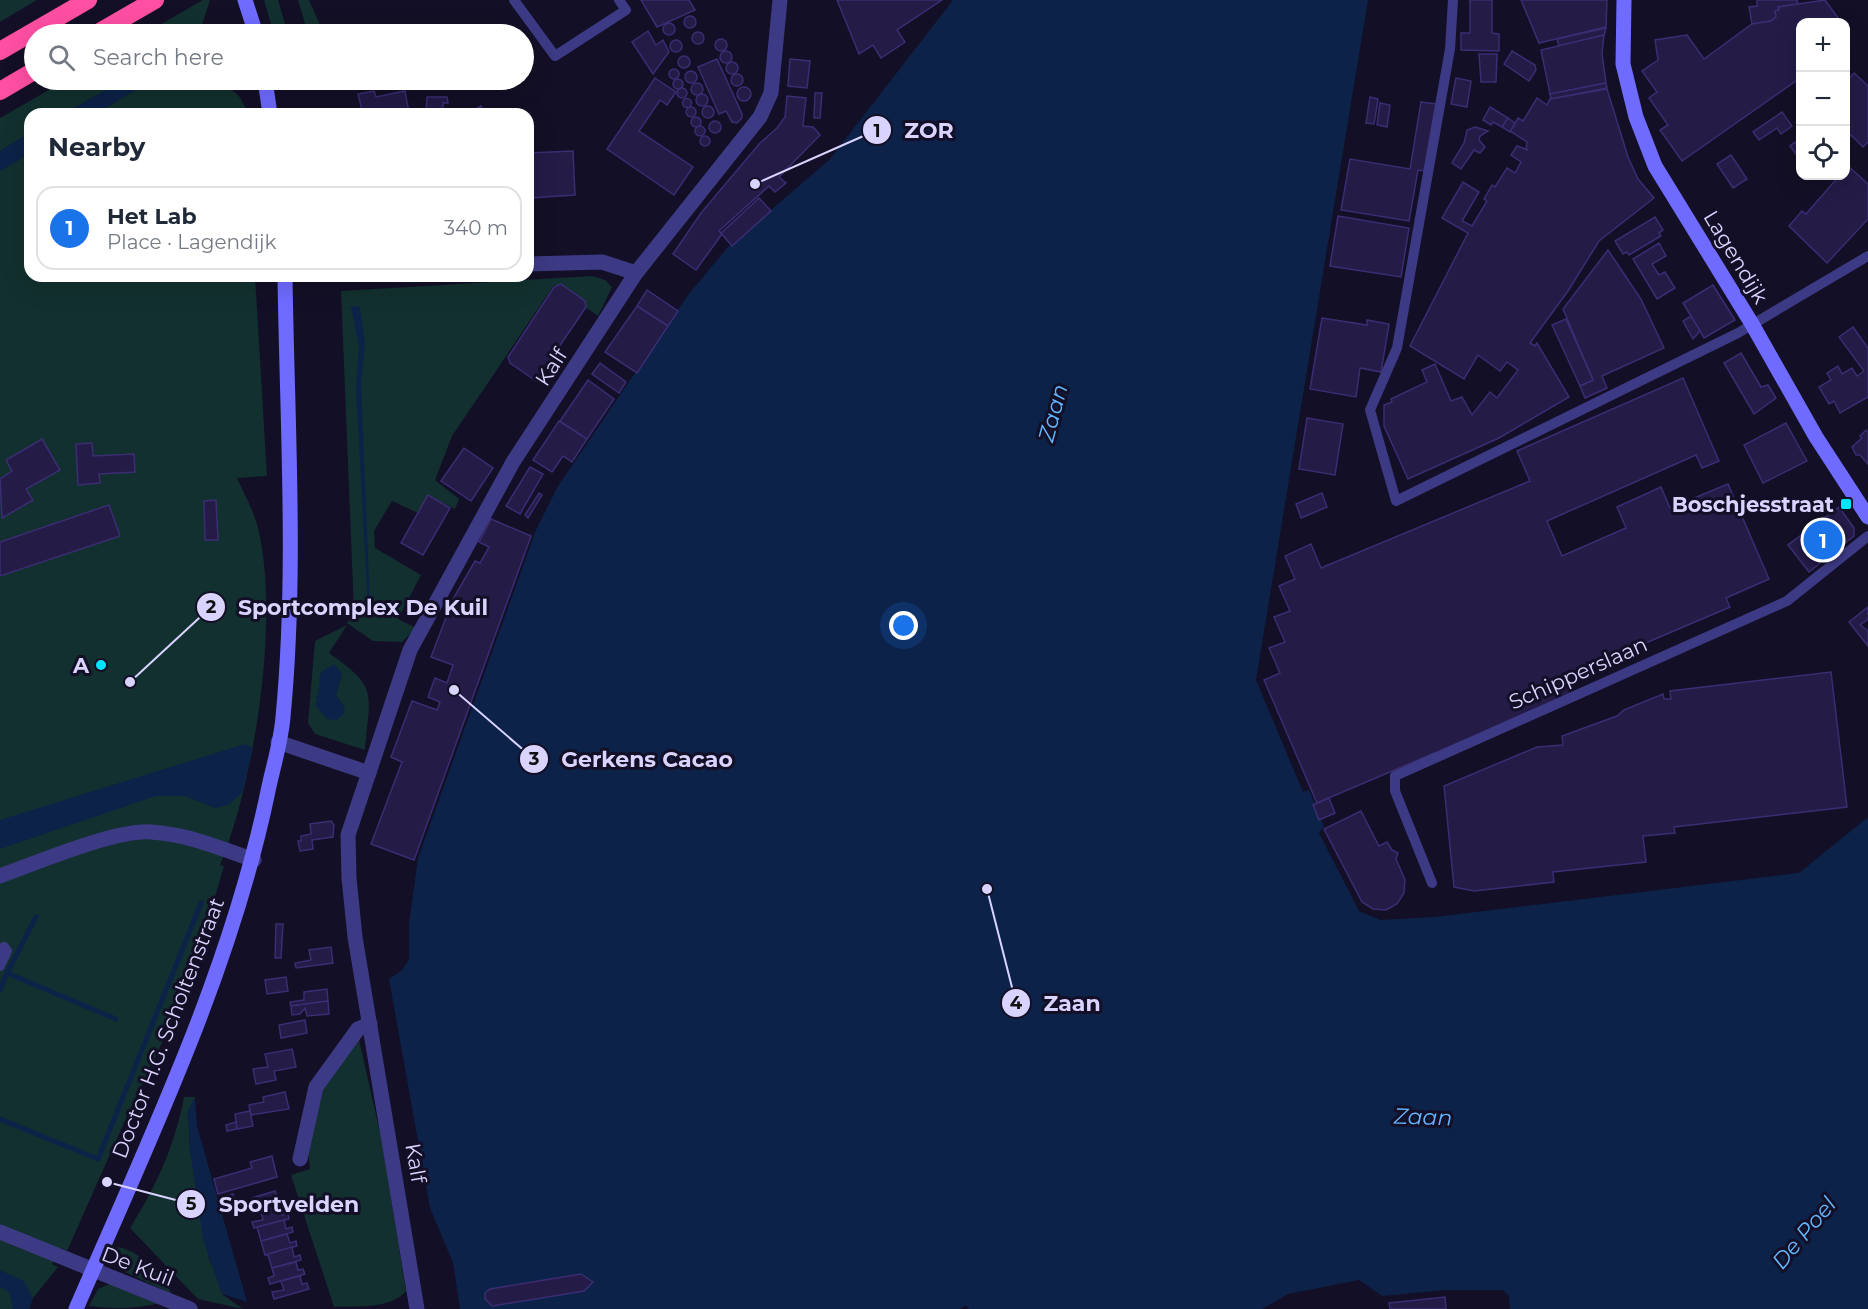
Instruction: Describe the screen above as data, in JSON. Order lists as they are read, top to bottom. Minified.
{"streets":{"main road":["Lagendijk","Doctor H.G. Scholtenstraat"],"street":["Kalf","De Kuil"],"lane":["Schipperslaan"]},"crossings":[["Doctor H.G. Scholtenstraat","De Kuil"]],"water":["Zaan","De Poel"],"places":{"other":["ZOR","A","Sportcomplex De Kuil","Gerkens Cacao","Zaan","Sportvelden"],"transit":["Boschjesstraat"]},"page":{"map_buttons":["+","−"],"search":"Search here","heading":"Nearby","list":[{"mark":"1","name":"Het Lab","note":"Place · Lagendijk","value":"340 m"}],"pins":"1"}}
